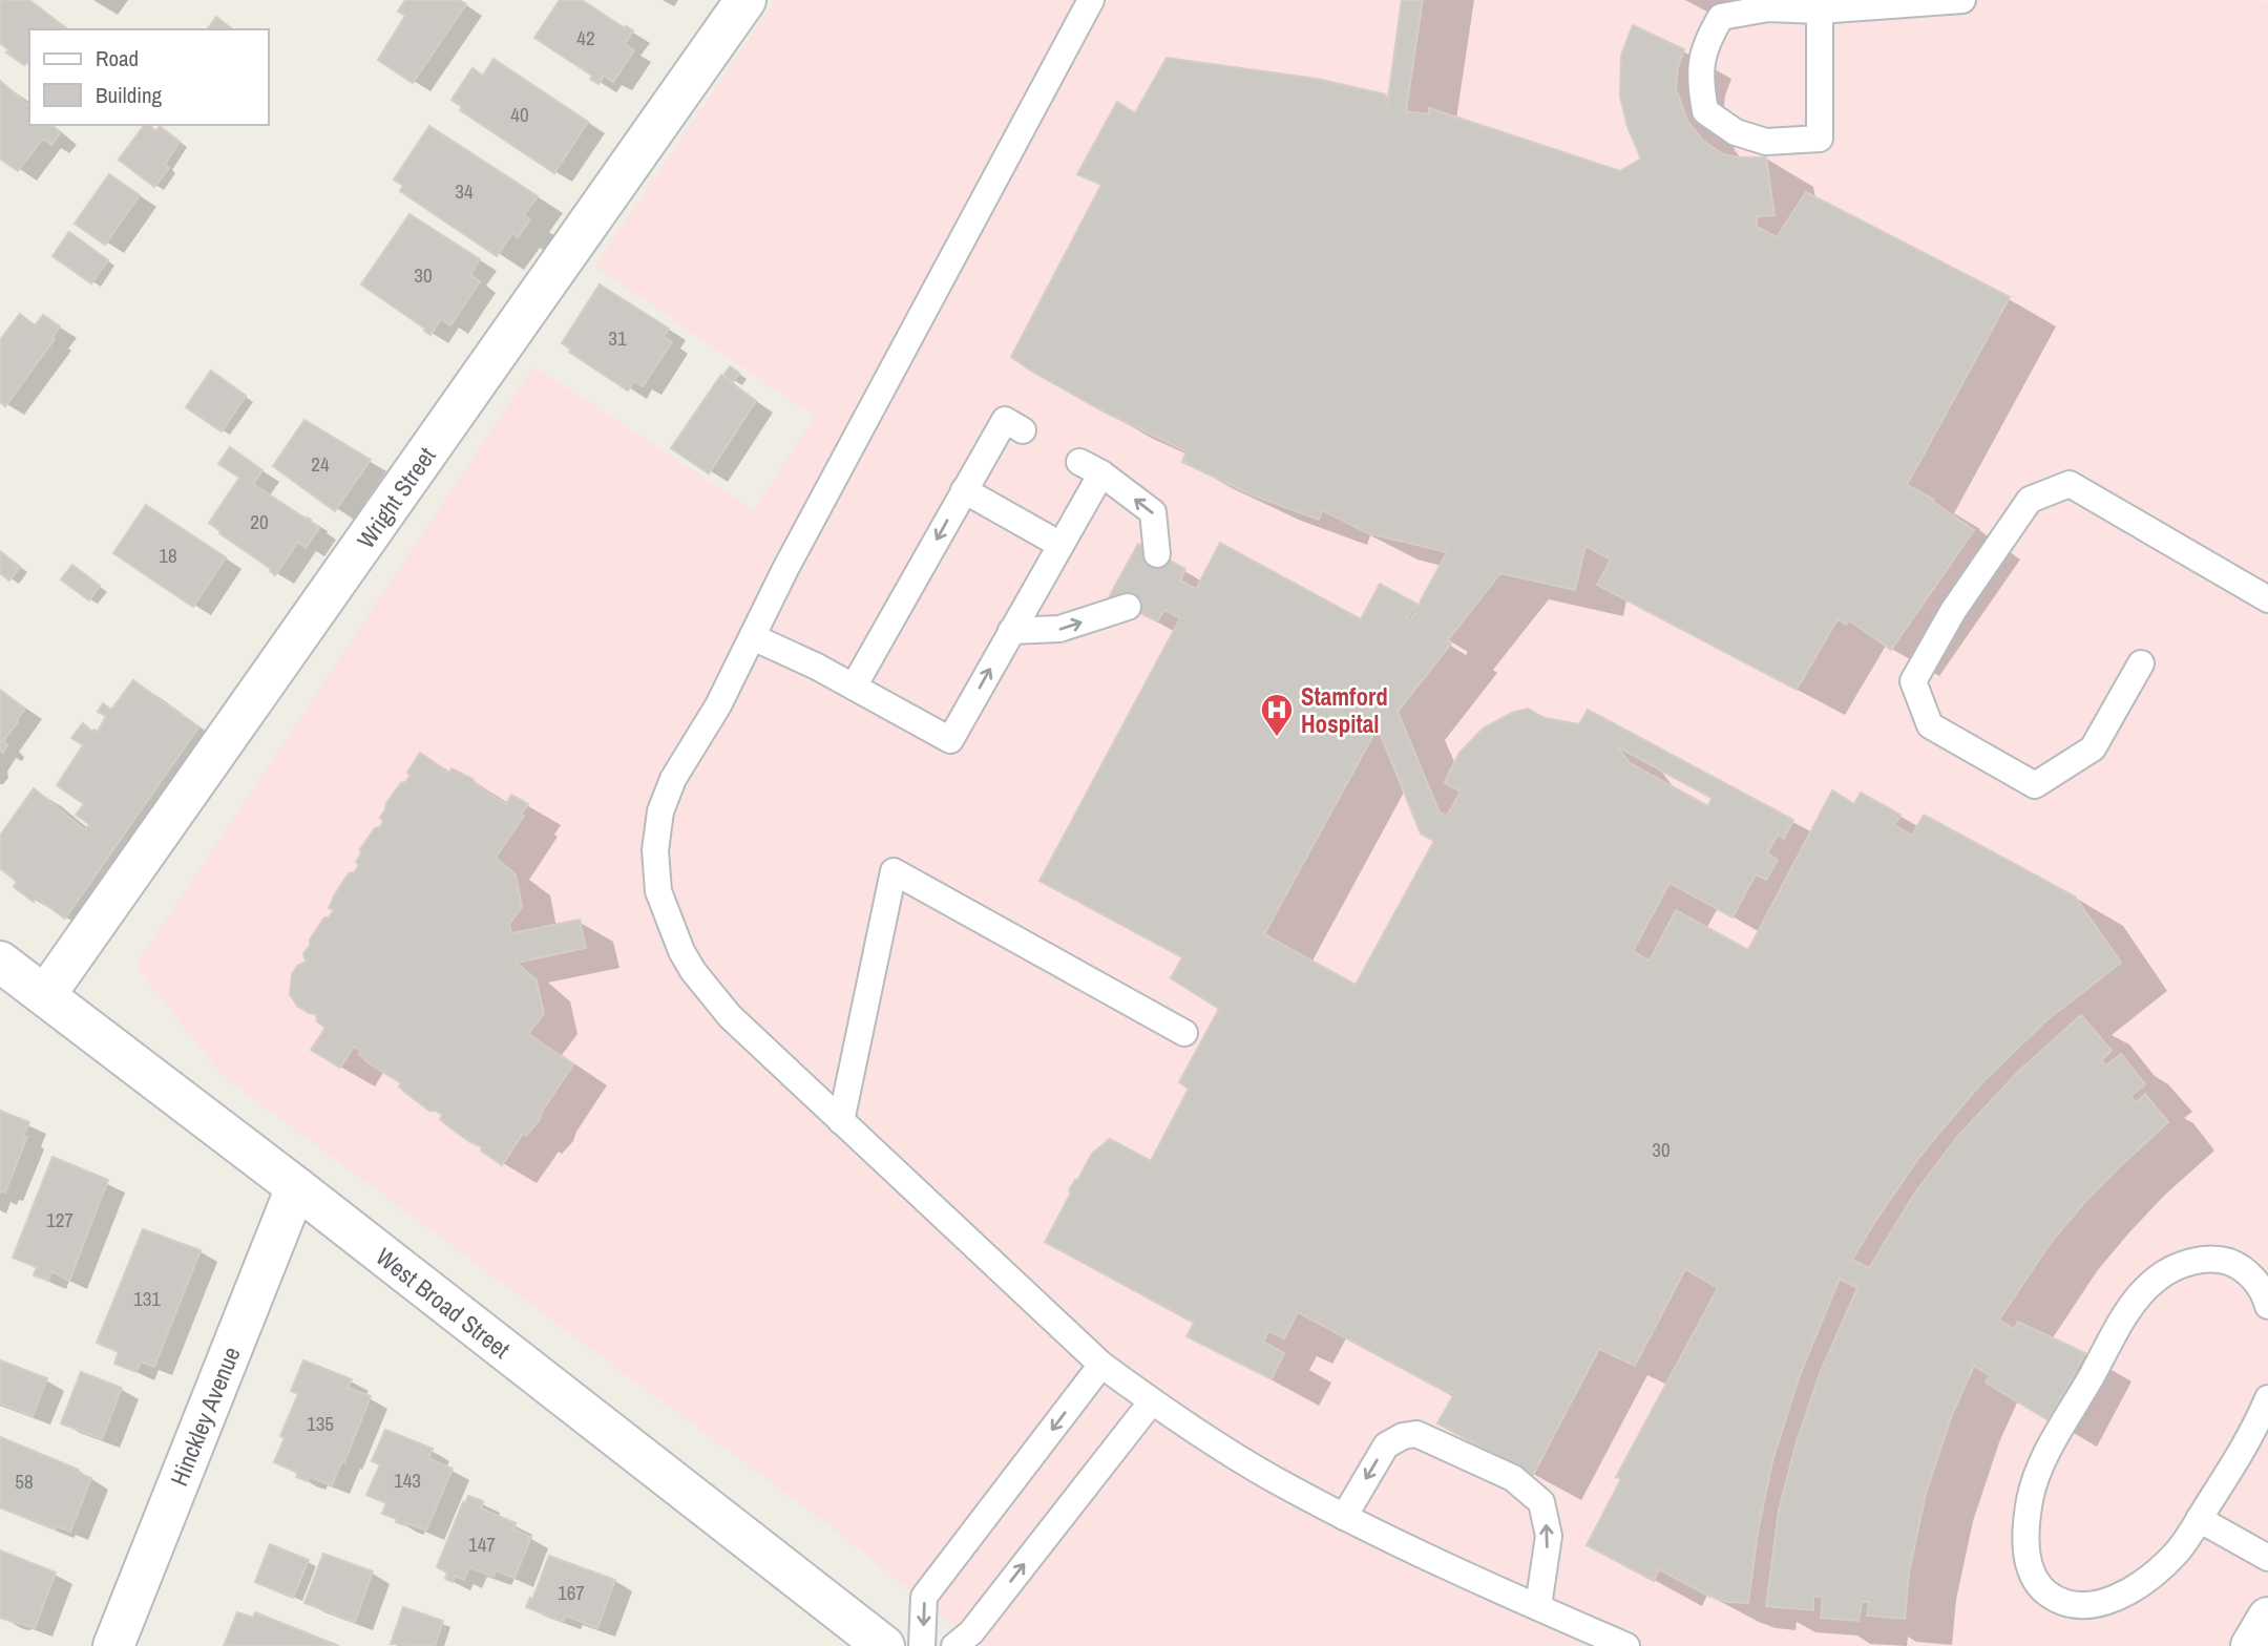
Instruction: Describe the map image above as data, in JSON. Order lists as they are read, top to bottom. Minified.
{"streets":{"street":["Wright Street","West Broad Street","Hinckley Avenue"]},"crossings":[["Wright Street","West Broad Street"],["West Broad Street","Hinckley Avenue"]],"places":{"hospital":["Stamford Hospital"]},"house_numbers":["42","40","34","30","31","24","20","18","30","127","131","135","143","58","147","167"],"legend":["Road","Building"]}
